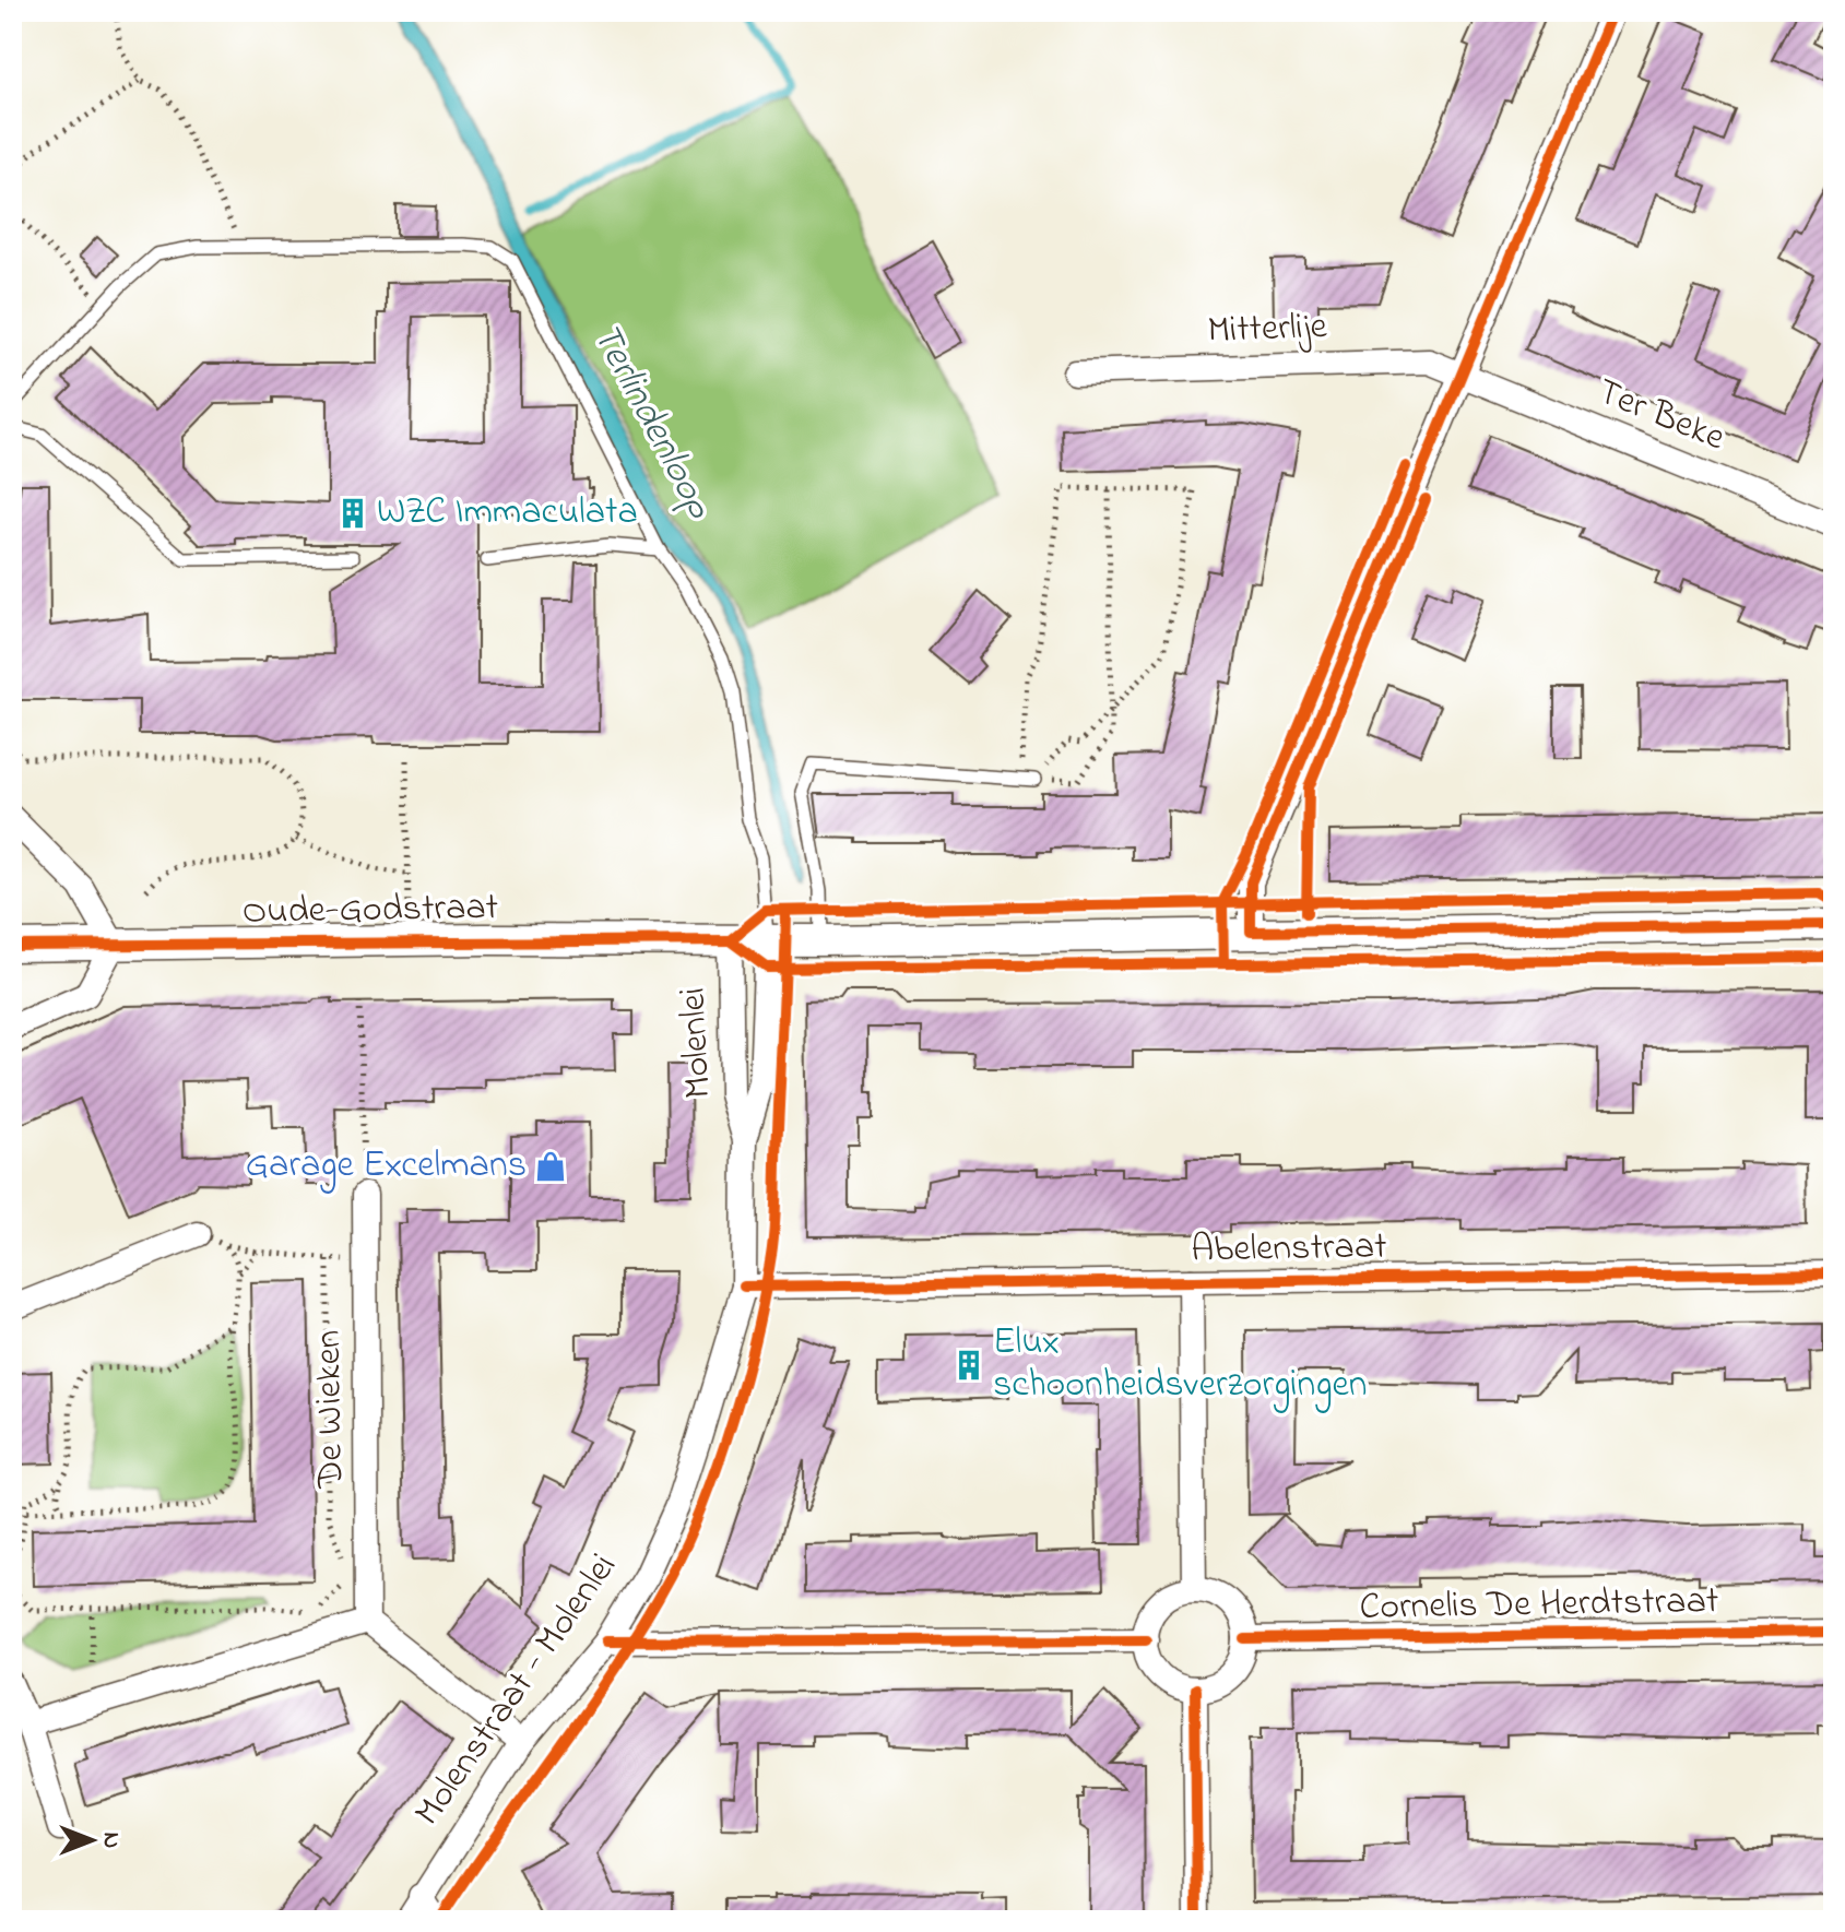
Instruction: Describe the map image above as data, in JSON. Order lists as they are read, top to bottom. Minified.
{"streets":{"street":["Mitterlije","Ter Beke","Oude-Godstraat","Molenlei","Abelenstraat","De Wieken","Cornelis De Herdtstraat","Molenstraat - Molenlei"]},"crossings":[["Mitterlije","Ter Beke"],["Oude-Godstraat","Molenlei"],["Molenlei","Molenstraat - Molenlei"],["Abelenstraat","Molenstraat - Molenlei"]],"water":["Terlindenloop"],"places":{"building":["WZC Immaculata","Elux schoonheidsverzorgingen"],"shop":["Garage Excelmans"]},"north":"right"}
